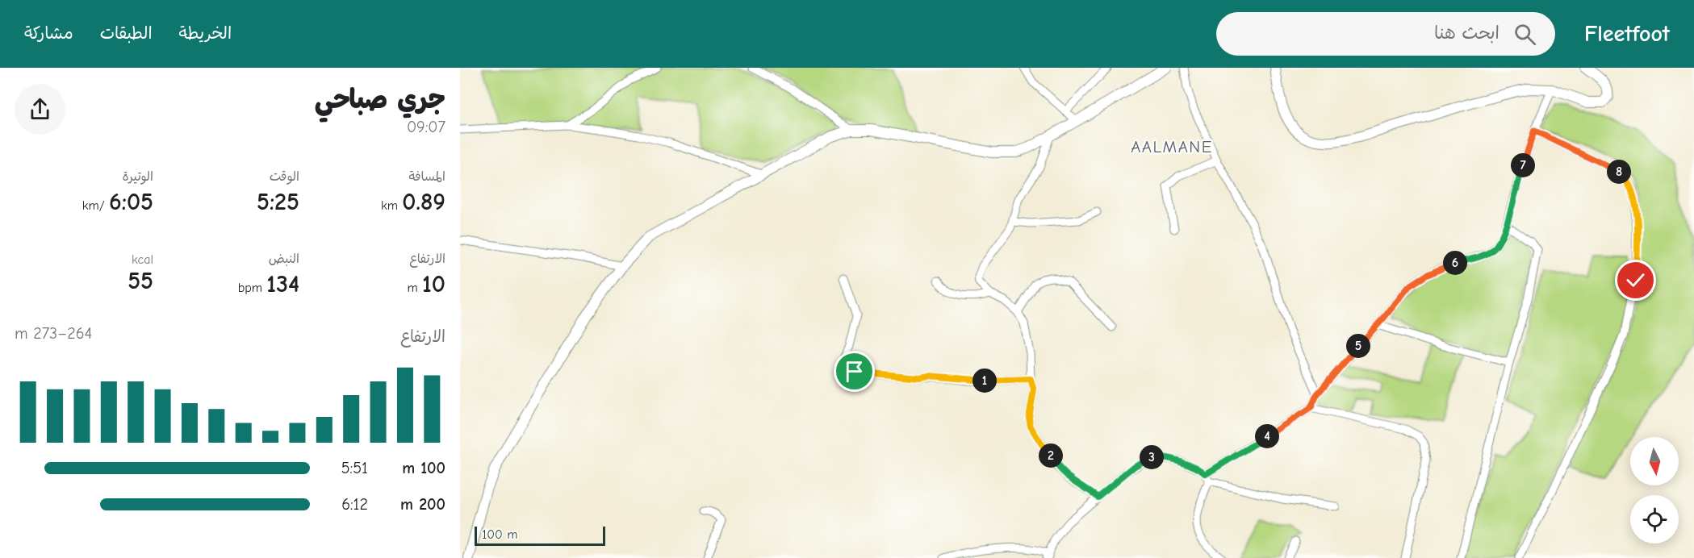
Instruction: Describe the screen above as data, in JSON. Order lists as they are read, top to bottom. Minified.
{"districts":["AALMANE"],"scale_bar":"100 m","north":"bottom","page":{"header":"Fleetfoot","search":"ابحث هنا","nav":["الخريطة","الطبقات","مشاركة"],"heading":["جري صباحي","09:07"],"stats":[["المسافة","0.89 km"],["الوقت","5:25"],["الوتيرة","6:05 /km"],["الارتفاع","10 m"],["النبض","134 bpm"],["kcal","55"]],"pins":["7","8","6","5","1","4","2","3"],"chart":["الارتفاع","264–273 m"],"list":[{"name":"100 m","note":"5:51"},{"name":"200 m","note":"6:12"}],"scale":"100 m"}}
